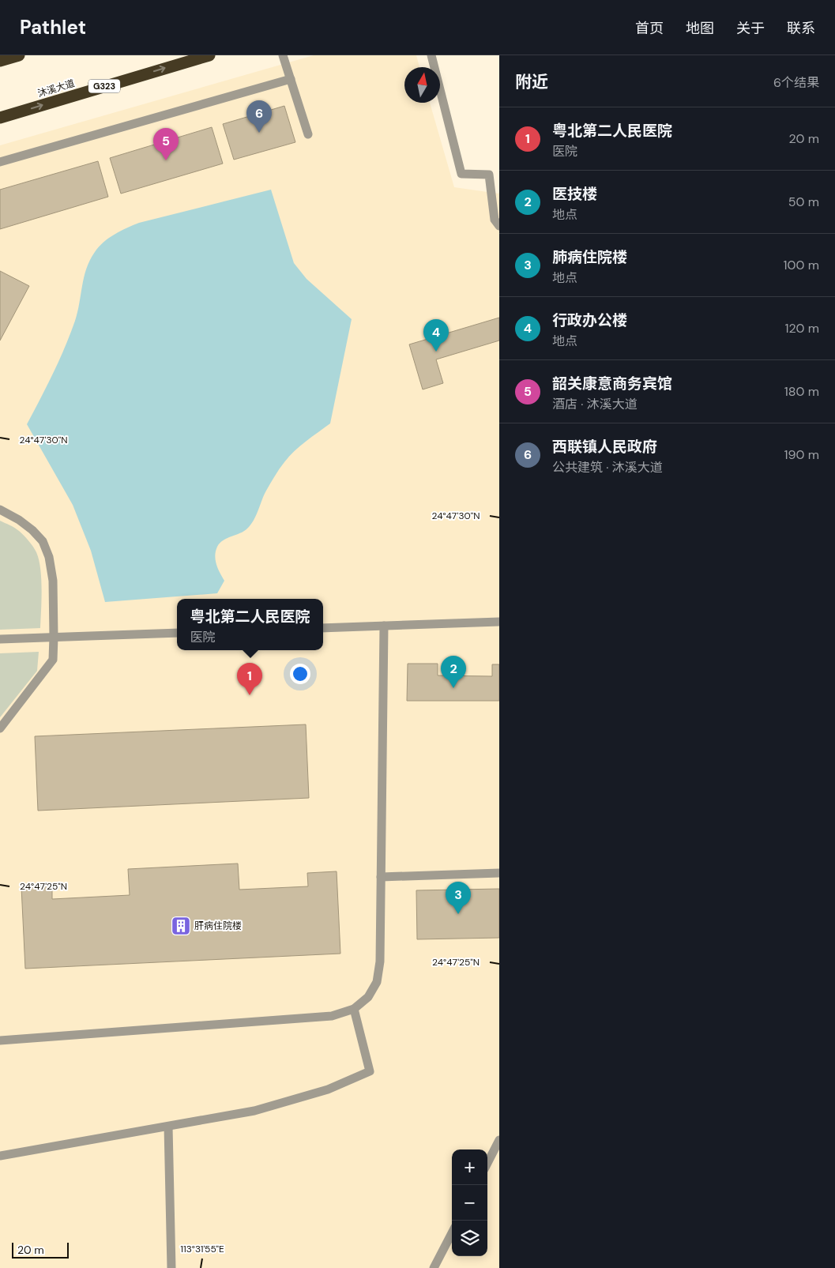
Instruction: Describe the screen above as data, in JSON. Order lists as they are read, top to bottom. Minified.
{"streets":{"highway":["G323","沐溪大道"]},"one_way":["沐溪大道"],"places":{"building":["肝病住院楼"]},"scale_bar":"20 m","north":"top","page":{"header":"Pathlet","nav":["首页","地图","关于","联系"],"heading":["附近","6个结果"],"pins":["6","5","4","2","1","3"],"list":[{"mark":"1","name":"粤北第二人民医院","note":"医院","value":"20 m"},{"mark":"2","name":"医技楼","note":"地点","value":"50 m"},{"mark":"3","name":"肺病住院楼","note":"地点","value":"100 m"},{"mark":"4","name":"行政办公楼","note":"地点","value":"120 m"},{"mark":"5","name":"韶关康意商务宾馆","note":"酒店 · 沐溪大道","value":"180 m"},{"mark":"6","name":"西联镇人民政府","note":"公共建筑 · 沐溪大道","value":"190 m"}],"popup":["粤北第二人民医院","医院"],"map_buttons":["+","−"],"scale":"20 m"},"coordinates":["24°47'30\"N","24°47'25\"N","113°31'55\"E"]}
